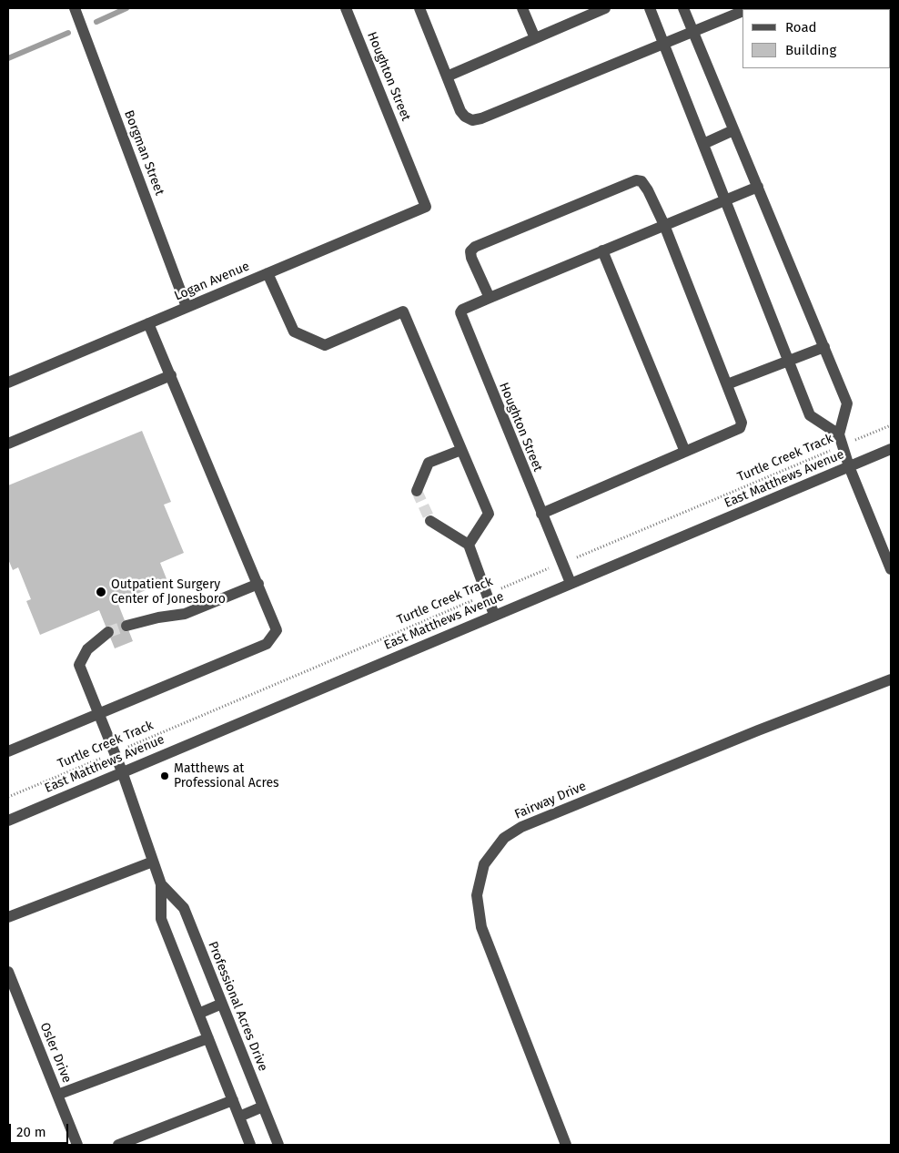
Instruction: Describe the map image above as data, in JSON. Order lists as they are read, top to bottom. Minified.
{"streets":{"street":["Houghton Street","Borgman Street","Logan Avenue","East Matthews Avenue","Fairway Drive","Professional Acres Drive","Osler Drive"],"path":["Turtle Creek Track"]},"crossings":[["Houghton Street","Logan Avenue"],["Houghton Street","Turtle Creek Track"],["Houghton Street","East Matthews Avenue"],["Borgman Street","Logan Avenue"],["Turtle Creek Track","Professional Acres Drive"],["East Matthews Avenue","Professional Acres Drive"]],"places":["Outpatient Surgery Center of Jonesboro","Matthews at Professional Acres"],"legend":["Road","Building"],"scale_bar":"20 m"}
